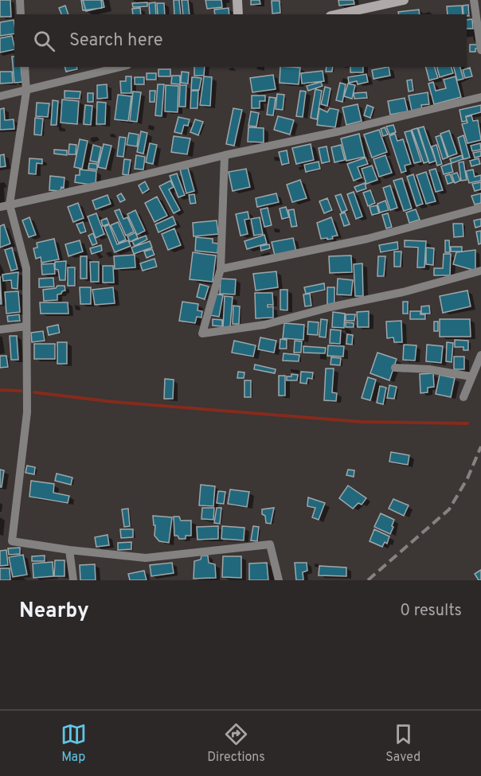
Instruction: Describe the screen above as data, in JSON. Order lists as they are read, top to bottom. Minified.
{"page":{"search":"Search here","heading":["Nearby","0 results"],"nav":["Map","Directions","Saved"]}}
